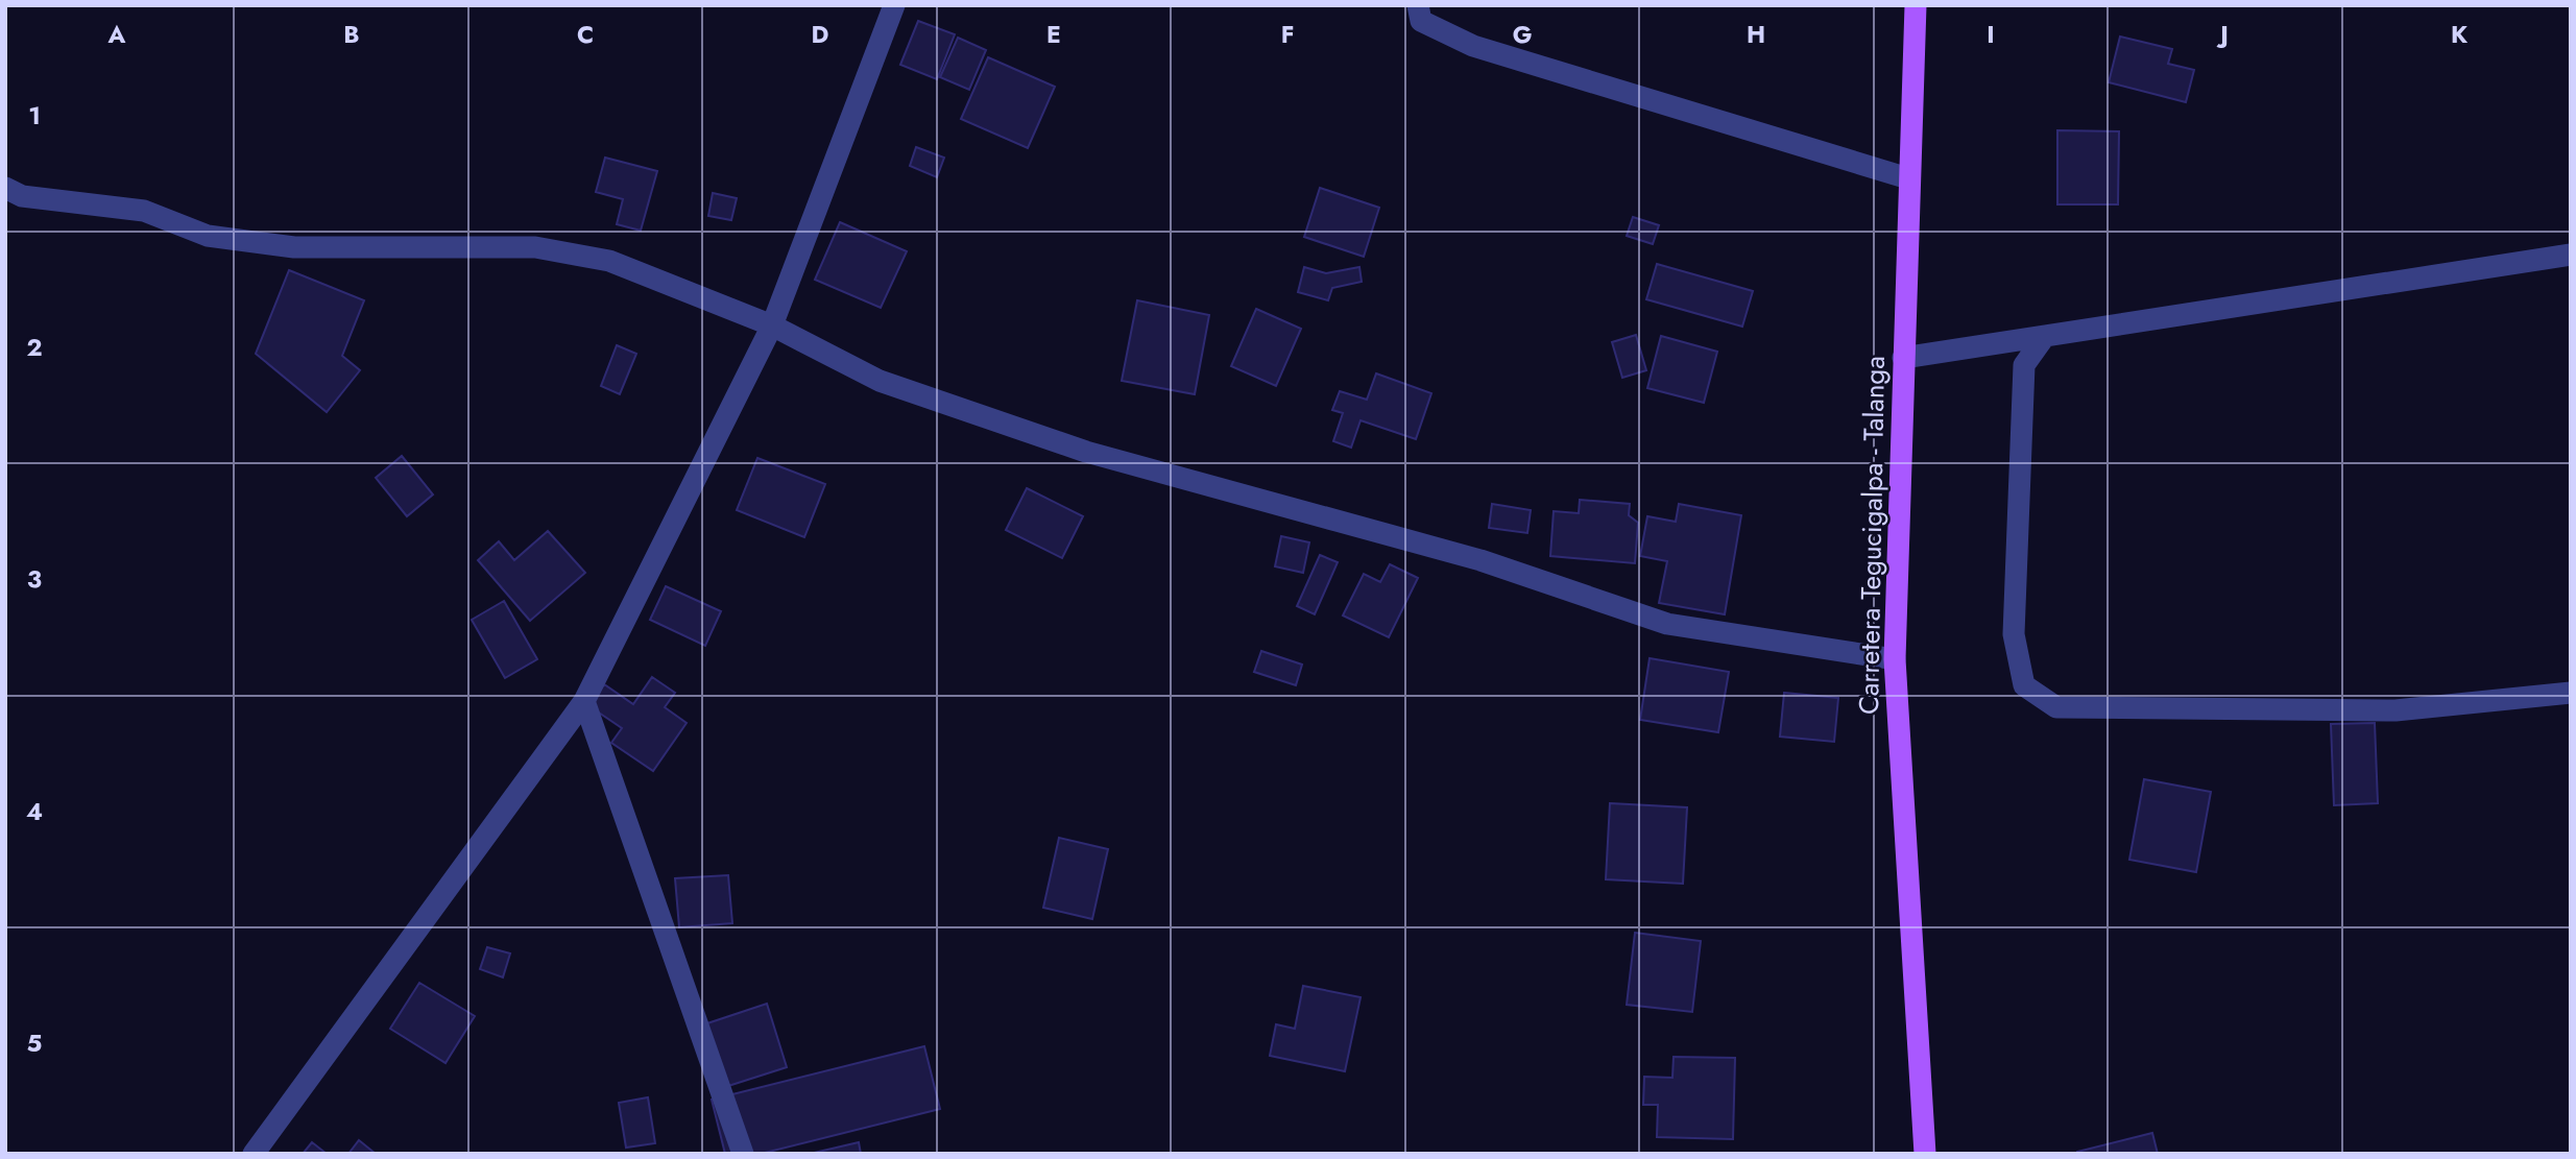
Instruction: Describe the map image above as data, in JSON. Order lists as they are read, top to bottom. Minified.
{"streets":{"main road":["Carretera Tegucigalpa - Talanga"]},"grid":{"columns":["A","B","C","D","E","F","G","H","I","J","K"],"rows":["1","2","3","4","5"]}}
